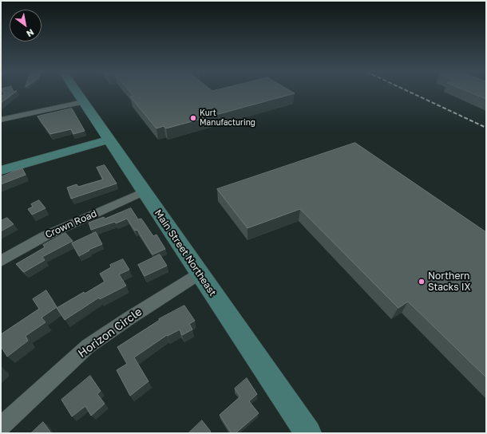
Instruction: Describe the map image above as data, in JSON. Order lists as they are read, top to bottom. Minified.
{"streets":{"street":["Crown Road","Main Street Northeast","Horizon Circle"]},"crossings":[["Crown Road","Main Street Northeast"],["Main Street Northeast","Horizon Circle"]],"places":["Kurt Manufacturing","Northern Stacks IX"],"north":"bottom right"}
